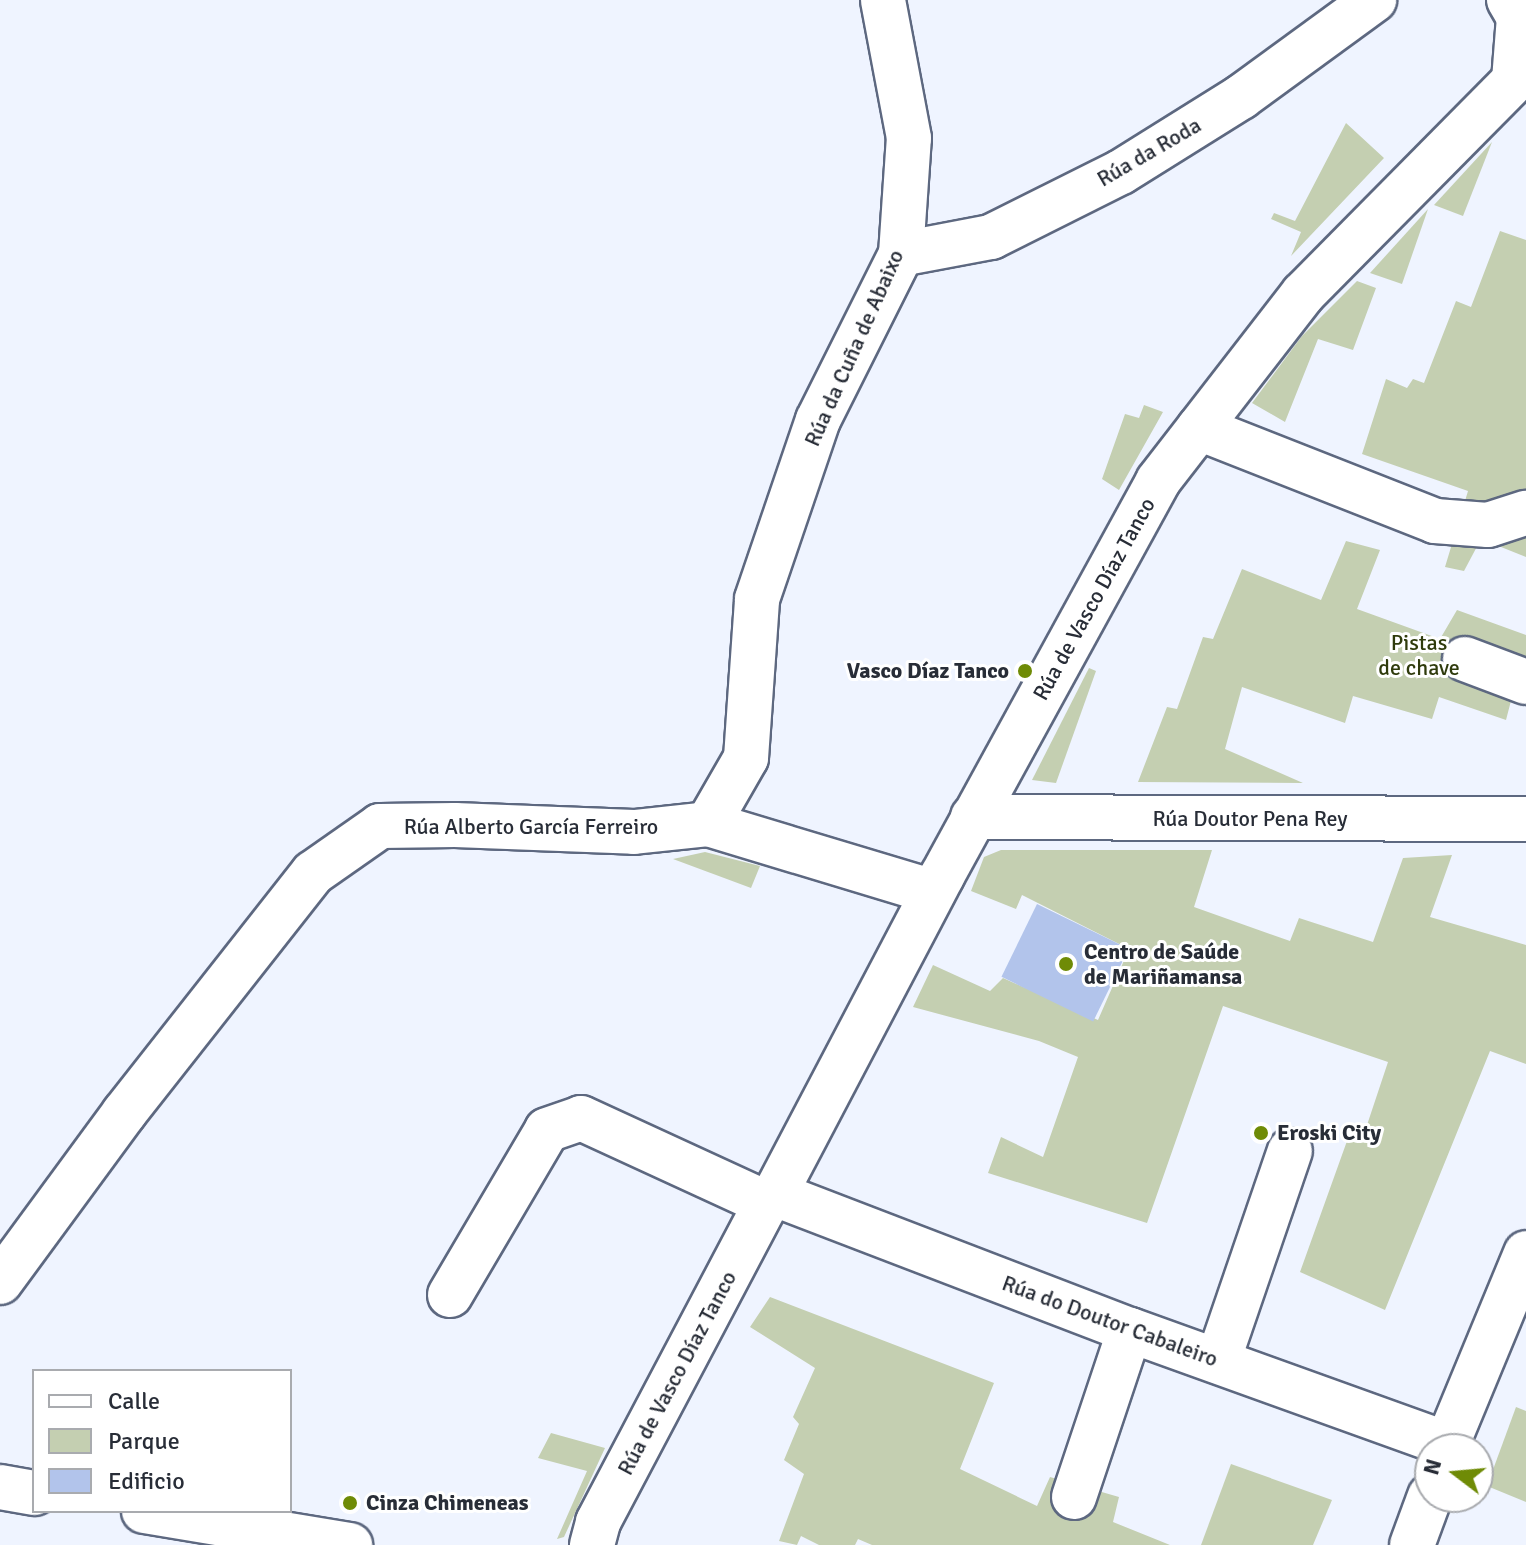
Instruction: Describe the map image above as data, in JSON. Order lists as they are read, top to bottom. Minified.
{"streets":{"street":["Rúa da Roda","Rúa da Cuña de Abaixo","Rúa de Vasco Díaz Tanco","Rúa Doutor Pena Rey","Rúa Alberto García Ferreiro","Rúa do Doutor Cabaleiro"]},"crossings":[["Rúa da Roda","Rúa da Cuña de Abaixo"],["Rúa da Cuña de Abaixo","Rúa Alberto García Ferreiro"],["Rúa de Vasco Díaz Tanco","Rúa Doutor Pena Rey"],["Rúa de Vasco Díaz Tanco","Rúa Alberto García Ferreiro"],["Rúa de Vasco Díaz Tanco","Rúa do Doutor Cabaleiro"]],"parks":["Pistas de chave"],"places":["Vasco Díaz Tanco","Centro de Saúde de Mariñamansa","Eroski City","Cinza Chimeneas"],"legend":["Calle","Parque","Edificio"],"north":"left"}
